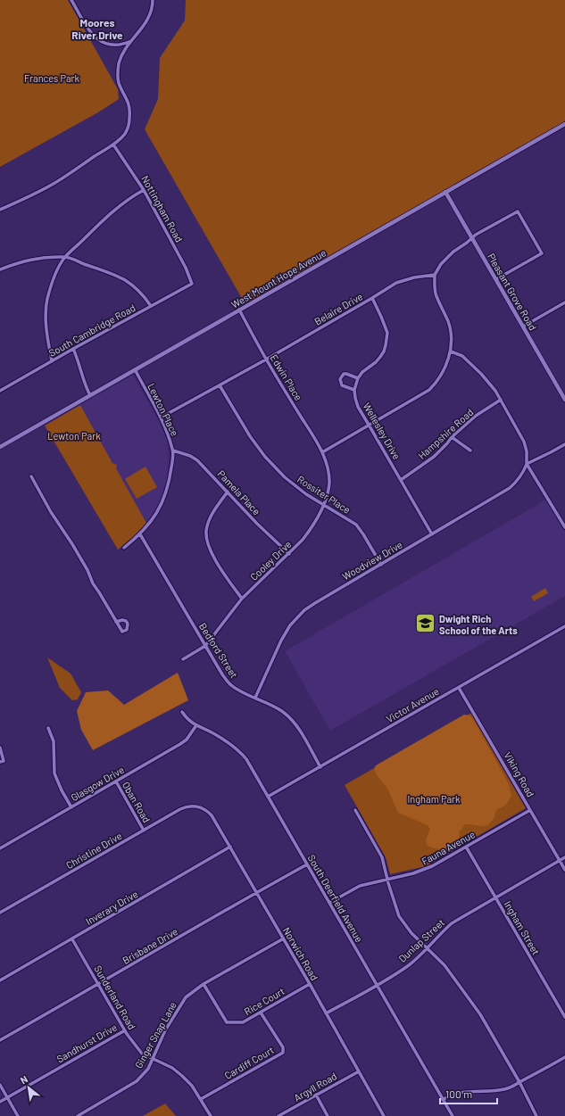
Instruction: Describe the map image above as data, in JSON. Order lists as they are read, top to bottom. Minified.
{"streets":{"street":["Nottingham Road","West Mount Hope Avenue","Pleasant Grove Road","Belaire Drive","South Cambridge Road","Edwin Place","Lewton Place","Wellesley Drive","Hampshire Road","Pamela Place","Rossiter Place","Cooley Drive","Woodview Drive","Bedford Street","Victor Avenue","Viking Road","Glasgow Drive","Oban Road","Fauna Avenue","Christine Drive","South Deerfield Avenue","Inverary Drive","Ingham Street","Dunlap Street","Brisbane Drive","Norwich Road","Sunderland Road","Rice Court","Ginger Snap Lane","Sandhurst Drive","Cardiff Court","Argyll Road"]},"crossings":[["Nottingham Road","South Cambridge Road"],["West Mount Hope Avenue","Pleasant Grove Road"],["West Mount Hope Avenue","Edwin Place"],["West Mount Hope Avenue","Lewton Place"],["Belaire Drive","Edwin Place"],["Belaire Drive","Lewton Place"],["Belaire Drive","Wellesley Drive"],["Belaire Drive","Rossiter Place"],["Edwin Place","Cooley Drive"],["Lewton Place","Pamela Place"],["Lewton Place","Bedford Street"],["Wellesley Drive","Hampshire Road"],["Wellesley Drive","Woodview Drive"],["Pamela Place","Cooley Drive"],["Rossiter Place","Cooley Drive"],["Rossiter Place","Woodview Drive"],["Cooley Drive","Bedford Street"],["Woodview Drive","Bedford Street"],["Bedford Street","Victor Avenue"],["Victor Avenue","Viking Road"],["Victor Avenue","South Deerfield Avenue"],["Viking Road","Fauna Avenue"],["Viking Road","Dunlap Street"],["Glasgow Drive","Oban Road"],["Glasgow Drive","South Deerfield Avenue"],["Oban Road","Christine Drive"],["Fauna Avenue","South Deerfield Avenue"],["Fauna Avenue","Ingham Street"],["Christine Drive","Norwich Road"],["South Deerfield Avenue","Dunlap Street"],["South Deerfield Avenue","Brisbane Drive"],["Inverary Drive","Norwich Road"],["Inverary Drive","Sunderland Road"],["Ingham Street","Dunlap Street"],["Dunlap Street","Norwich Road"],["Brisbane Drive","Norwich Road"],["Brisbane Drive","Sunderland Road"],["Norwich Road","Rice Court"],["Norwich Road","Ginger Snap Lane"],["Norwich Road","Argyll Road"],["Sunderland Road","Ginger Snap Lane"],["Sunderland Road","Sandhurst Drive"],["Sunderland Road","Cardiff Court"],["Rice Court","Ginger Snap Lane"],["Rice Court","Cardiff Court"]],"districts":["Moores River Drive"],"parks":["Frances Park","Lewton Park","Ingham Park"],"places":{"school or university":["Dwight Rich School of the Arts"]},"scale_bar":"100 m","north":"top left"}
